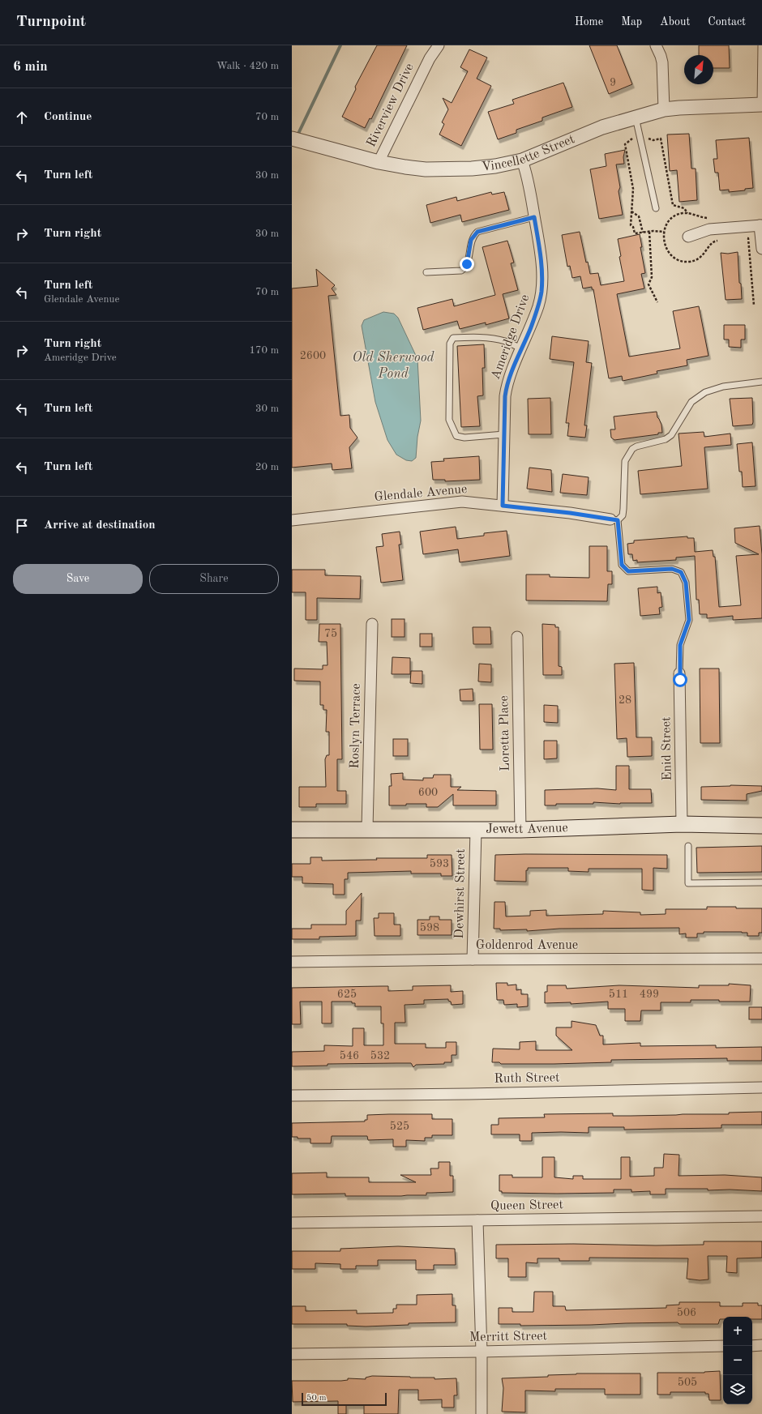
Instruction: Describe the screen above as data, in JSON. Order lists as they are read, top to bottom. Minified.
{"streets":{"main road":["Jewett Avenue"],"street":["Riverview Drive","Vincellette Street","Ameridge Drive","Glendale Avenue","Roslyn Terrace","Loretta Place","Enid Street","Dewhirst Street","Goldenrod Avenue","Ruth Street","Queen Street","Merritt Street"]},"crossings":[["Riverview Drive","Vincellette Street"],["Vincellette Street","Ameridge Drive"],["Ameridge Drive","Glendale Avenue"],["Roslyn Terrace","Jewett Avenue"],["Loretta Place","Jewett Avenue"],["Enid Street","Jewett Avenue"],["Jewett Avenue","Dewhirst Street"],["Dewhirst Street","Goldenrod Avenue"]],"water":["Old Sherwood Pond"],"house_numbers":["9","2600","75","28","600","593","598","625","511","499","546","532","525","506","505"],"scale_bar":"50 m","north":"top right","page":{"header":"Turnpoint","nav":["Home","Map","About","Contact"],"heading":["6 min","Walk · 420 m"],"list":[["Continue","70 m"],["Turn left","30 m"],["Turn right","30 m"],["Turn left","Glendale Avenue","70 m"],["Turn right","Ameridge Drive","170 m"],["Turn left","30 m"],["Turn left","20 m"],"Arrive at destination"],"buttons":["Save","Share"],"map_buttons":["+","−"],"scale":"50 m"}}
